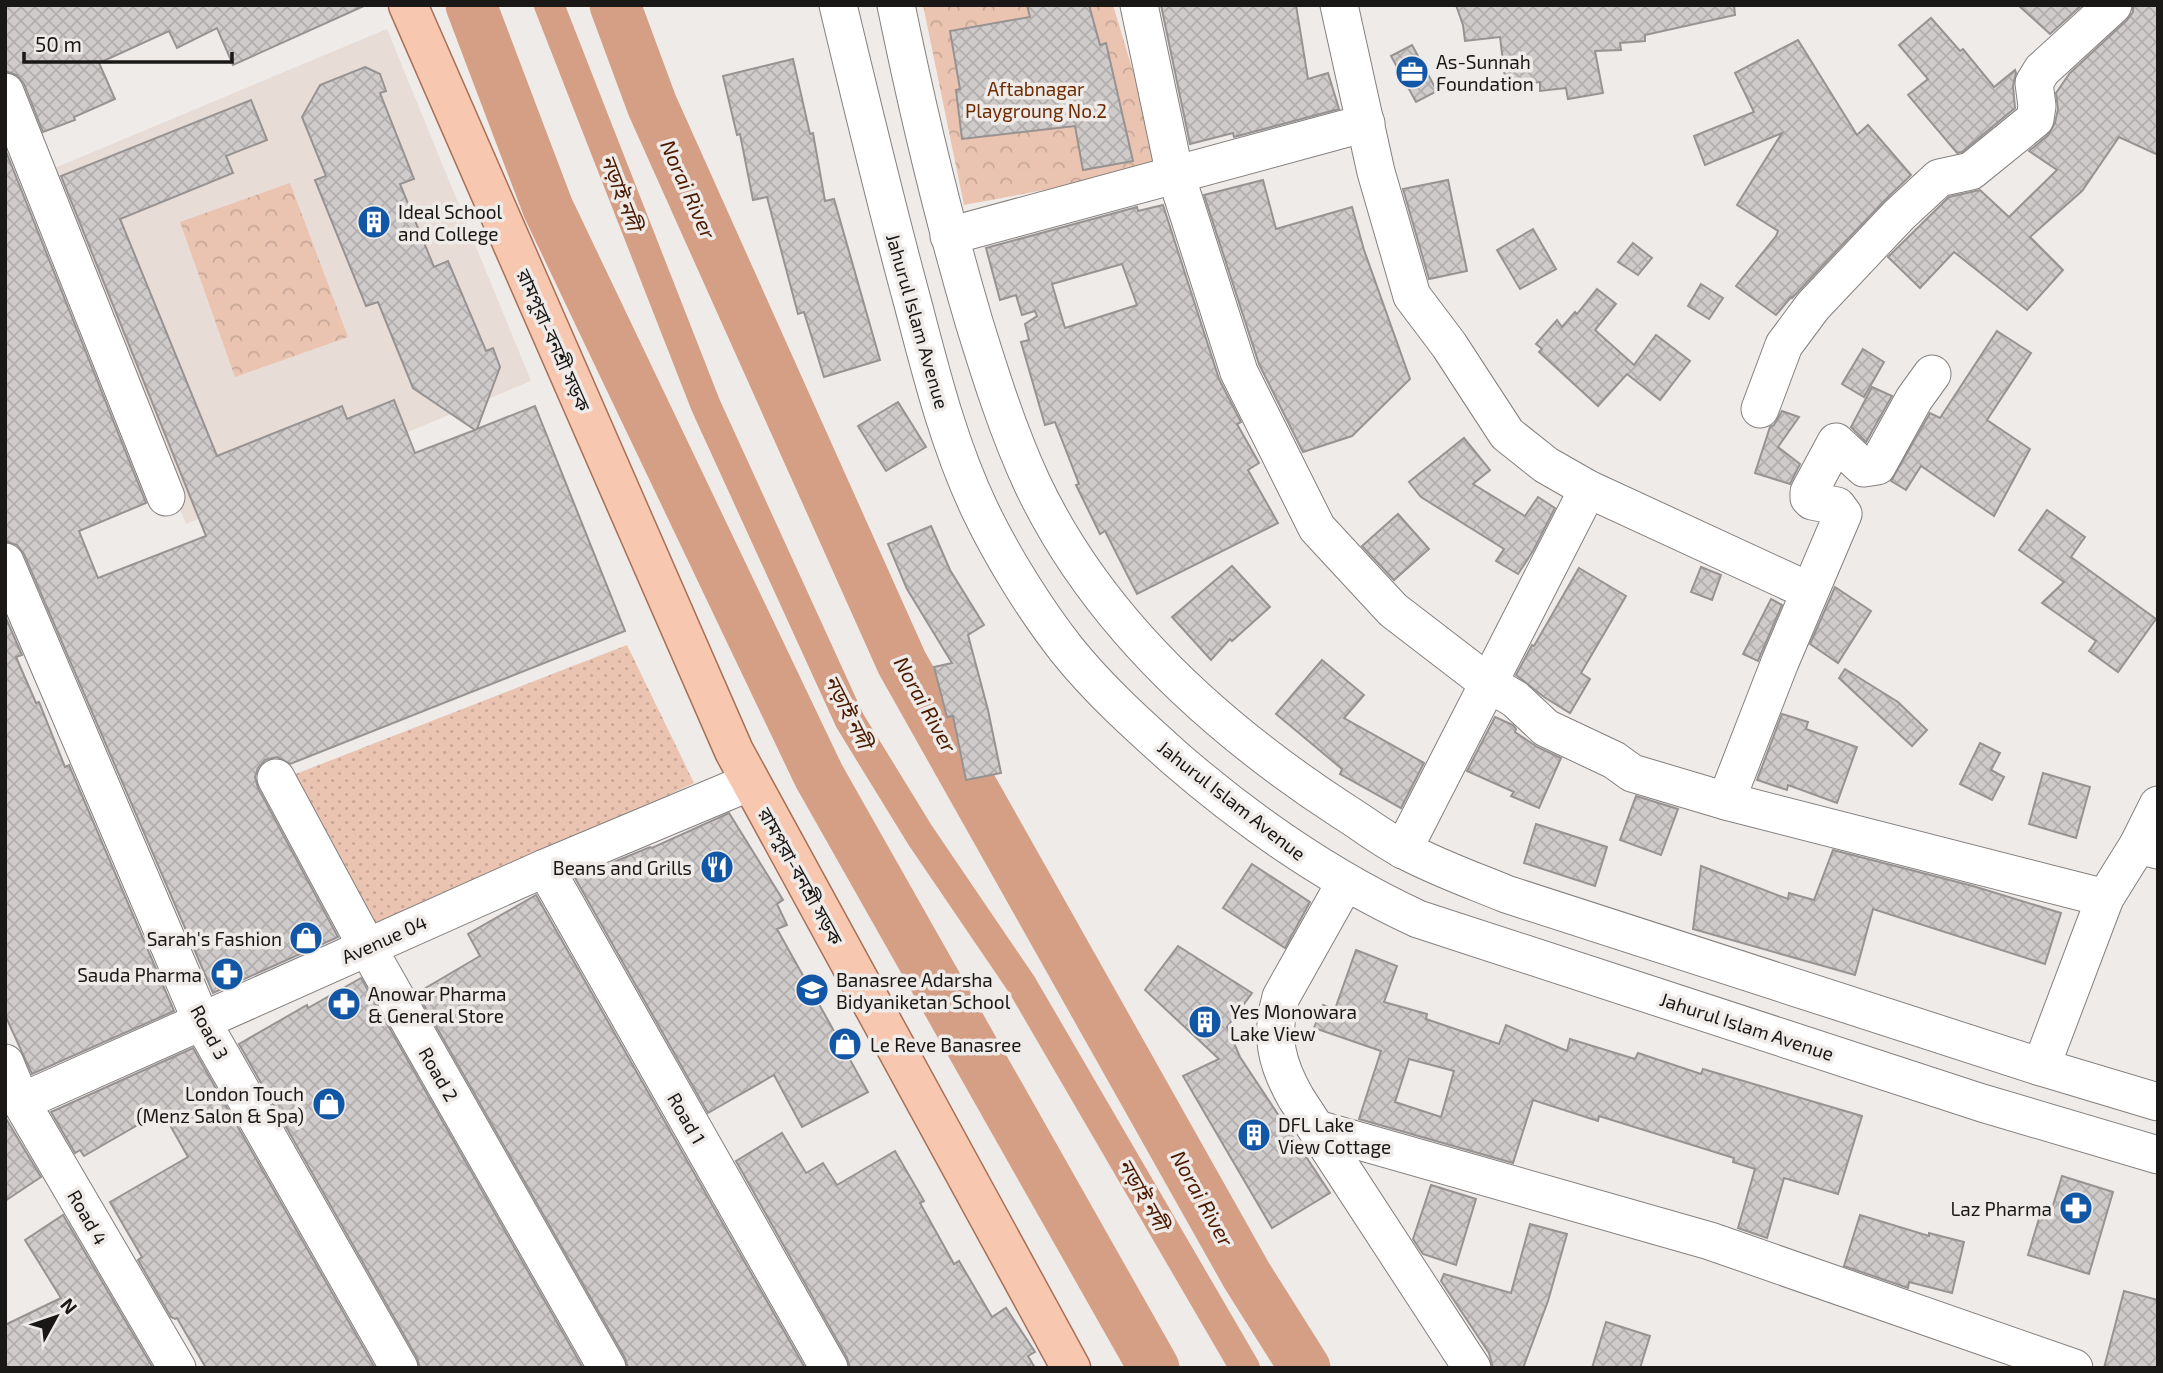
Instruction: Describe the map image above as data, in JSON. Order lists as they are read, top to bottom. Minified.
{"streets":{"main road":["রামপুরা-বনশ্রী সড়ক"],"street":["Jahurul Islam Avenue","Avenue 04","Road 3","Road 2","Road 1","Road 4"]},"crossings":[["রামপুরা-বনশ্রী সড়ক","Avenue 04"],["Avenue 04","Road 3"],["Avenue 04","Road 2"],["Avenue 04","Road 1"],["Avenue 04","Road 4"]],"water":["Norai River","নড়াই নদী"],"parks":["Aftabnagar Playgroung No.2"],"places":{"office":["As-Sunnah Foundation"],"building":["Ideal School and College","Yes Monowara Lake View","DFL Lake View Cottage"],"restaurant":["Beans and Grills"],"shop":["Sarah's Fashion","Le Reve Banasree","London Touch (Menz Salon & Spa)"],"pharmacy":["Sauda Pharma","Anowar Pharma & General Store","Laz Pharma"],"school or university":["Banasree Adarsha Bidyaniketan School"]},"scale_bar":"50 m","north":"top right"}
